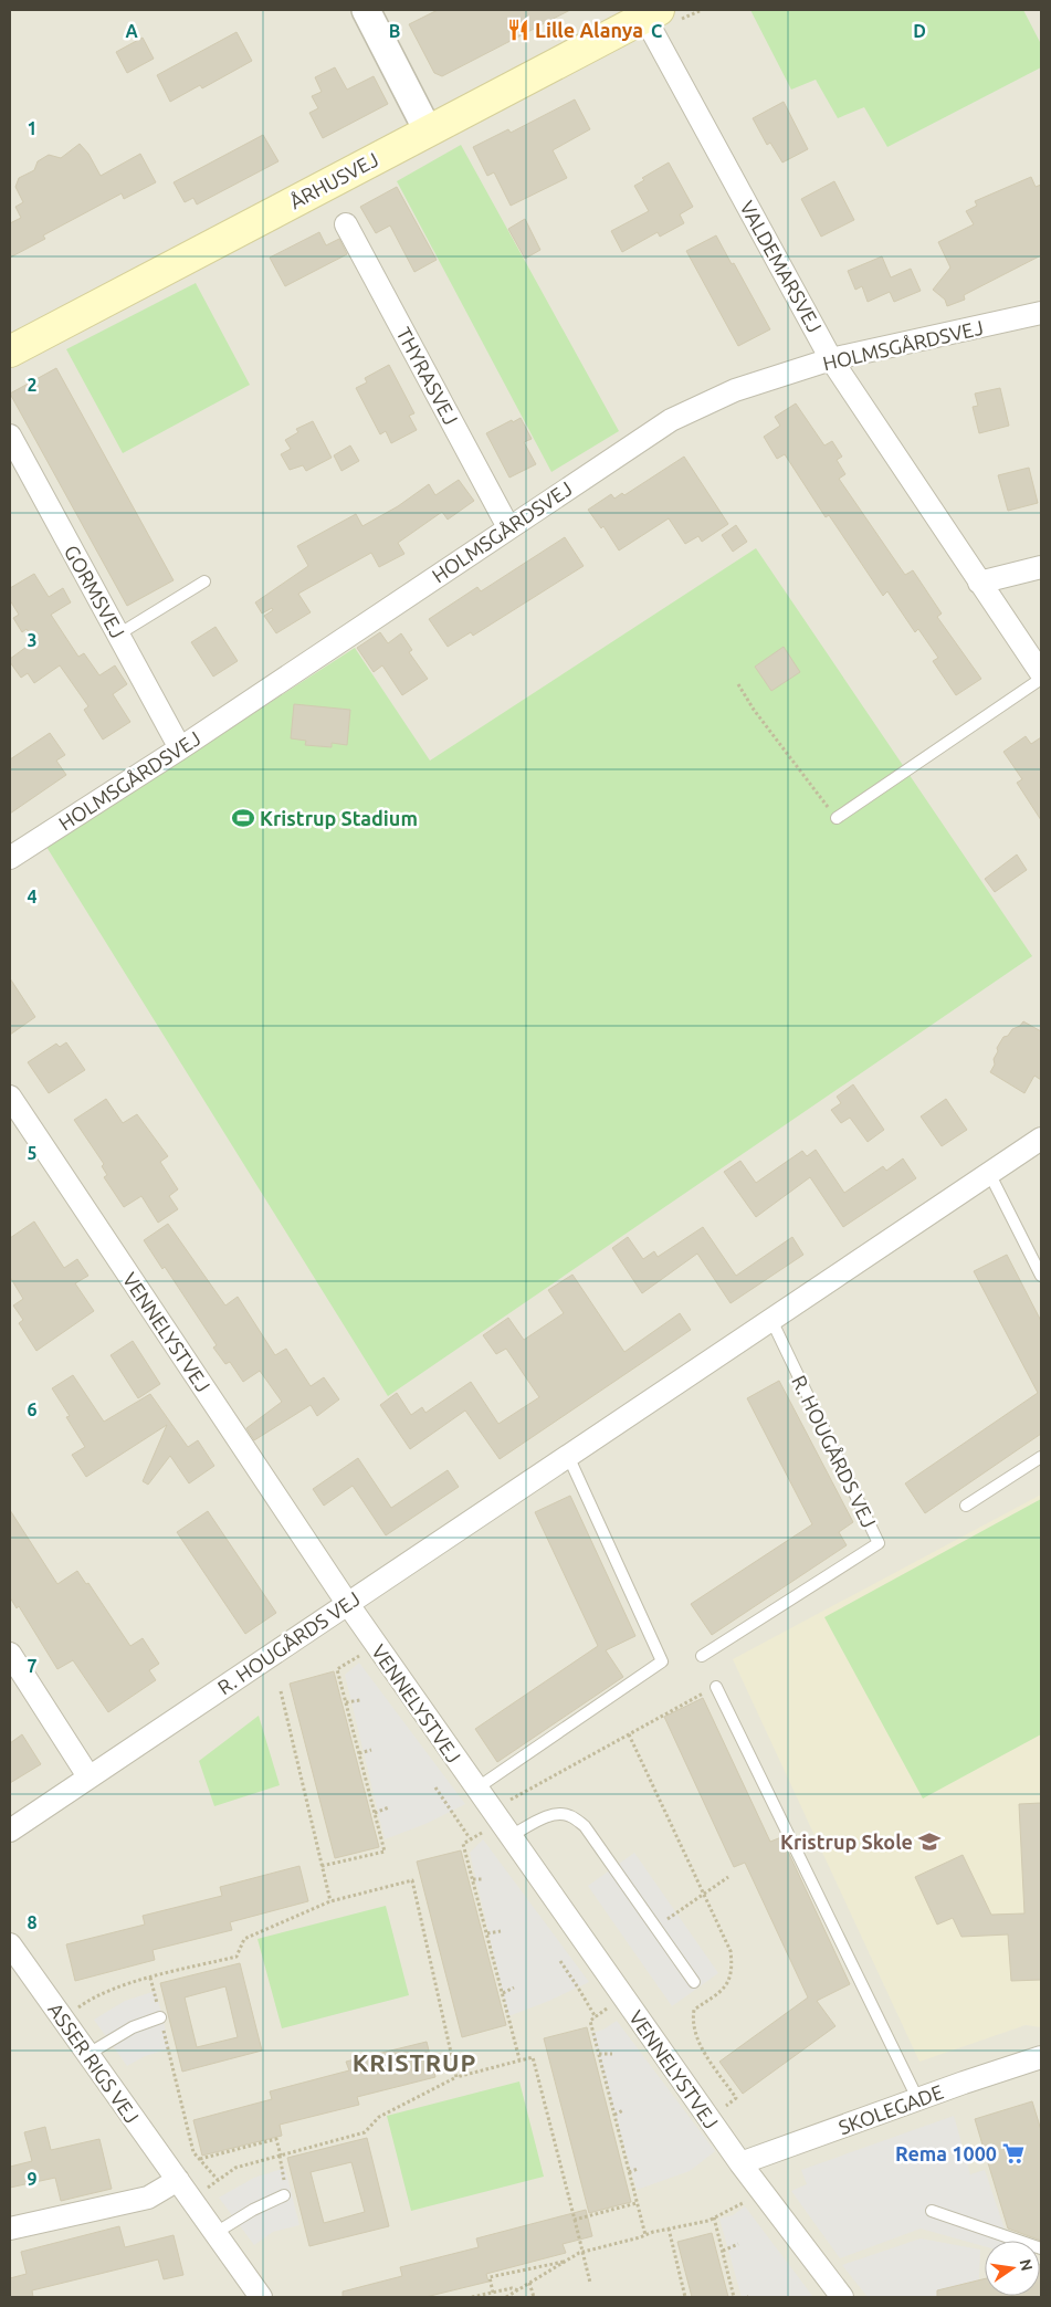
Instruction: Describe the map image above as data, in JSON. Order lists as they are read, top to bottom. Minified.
{"streets":{"main road":["ÅRHUSVEJ"],"street":["VALDEMARSVEJ","HOLMSGÅRDSVEJ","THYRASVEJ","GORMSVEJ","VENNELYSTVEJ","R. HOUGÅRDS VEJ","ASSER RIGS VEJ","SKOLEGADE"]},"crossings":[["ÅRHUSVEJ","VALDEMARSVEJ"],["VALDEMARSVEJ","HOLMSGÅRDSVEJ"],["HOLMSGÅRDSVEJ","THYRASVEJ"],["HOLMSGÅRDSVEJ","GORMSVEJ"],["VENNELYSTVEJ","R. HOUGÅRDS VEJ"],["VENNELYSTVEJ","SKOLEGADE"]],"districts":["KRISTRUP"],"places":{"restaurant":["Lille Alanya"],"sports":["Kristrup Stadium"],"school or university":["Kristrup Skole"],"supermarket":["Rema 1000"]},"north":"right","grid":{"columns":["A","B","C","D"],"rows":["1","2","3","4","5","6","7","8","9"]}}
